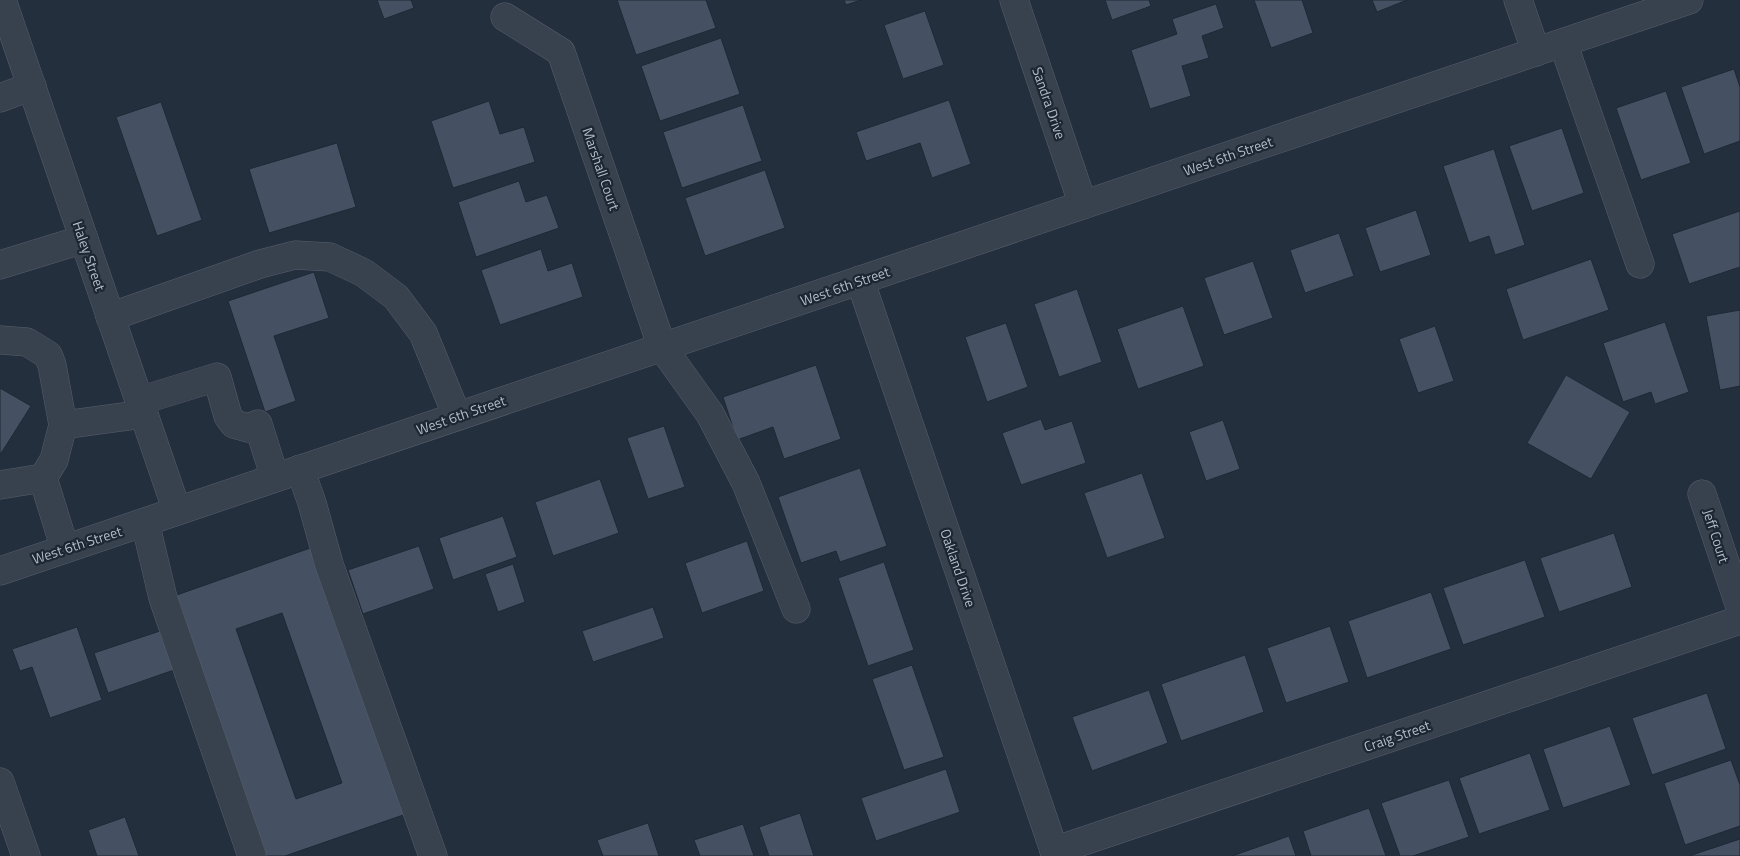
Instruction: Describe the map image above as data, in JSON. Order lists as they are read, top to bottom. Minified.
{"streets":{"street":["Sandra Drive","West 6th Street","Marshall Court","Haley Street","Jeff Court","Oakland Drive","Craig Street"]},"crossings":[["Sandra Drive","West 6th Street"],["West 6th Street","Marshall Court"],["West 6th Street","Haley Street"],["West 6th Street","Oakland Drive"],["Oakland Drive","Craig Street"]]}
